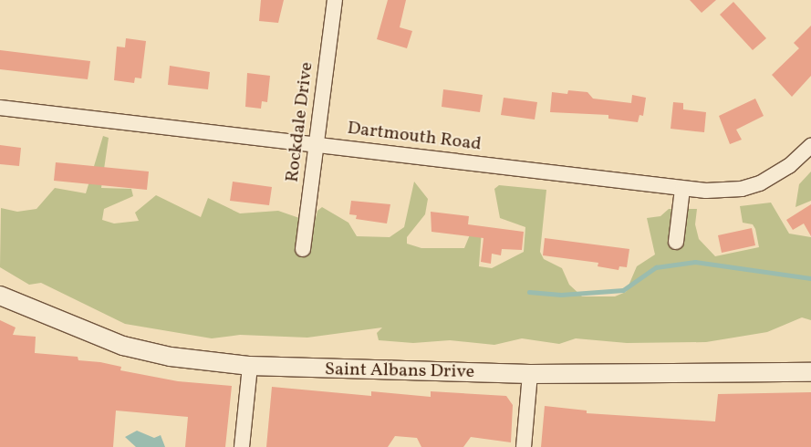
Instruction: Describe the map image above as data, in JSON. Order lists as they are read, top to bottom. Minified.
{"streets":{"street":["Rockdale Drive","Dartmouth Road","Saint Albans Drive"]},"crossings":[["Rockdale Drive","Dartmouth Road"]]}
